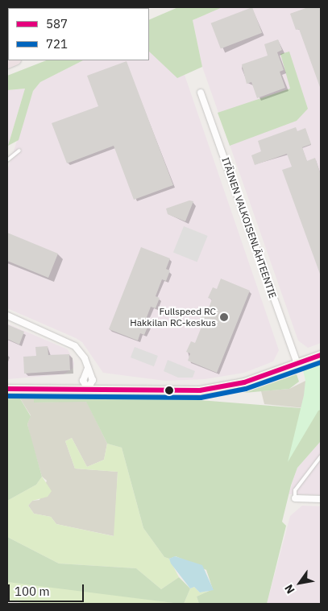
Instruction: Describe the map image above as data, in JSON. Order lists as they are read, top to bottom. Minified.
{"streets":{"street":["ITÄINEN VALKOISENLÄHTEENTIE"]},"places":["Fullspeed RC Hakkilan RC-keskus"],"lines":["transit line 587","transit line 721"],"legend":["587","721"],"scale_bar":"100 m","north":"bottom left"}
